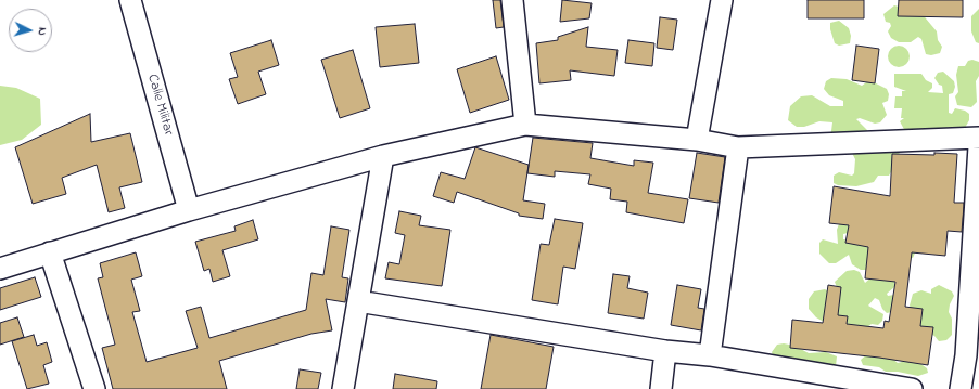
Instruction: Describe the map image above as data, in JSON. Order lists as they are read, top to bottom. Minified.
{"streets":{"street":["Calle Militar"]},"north":"right"}
